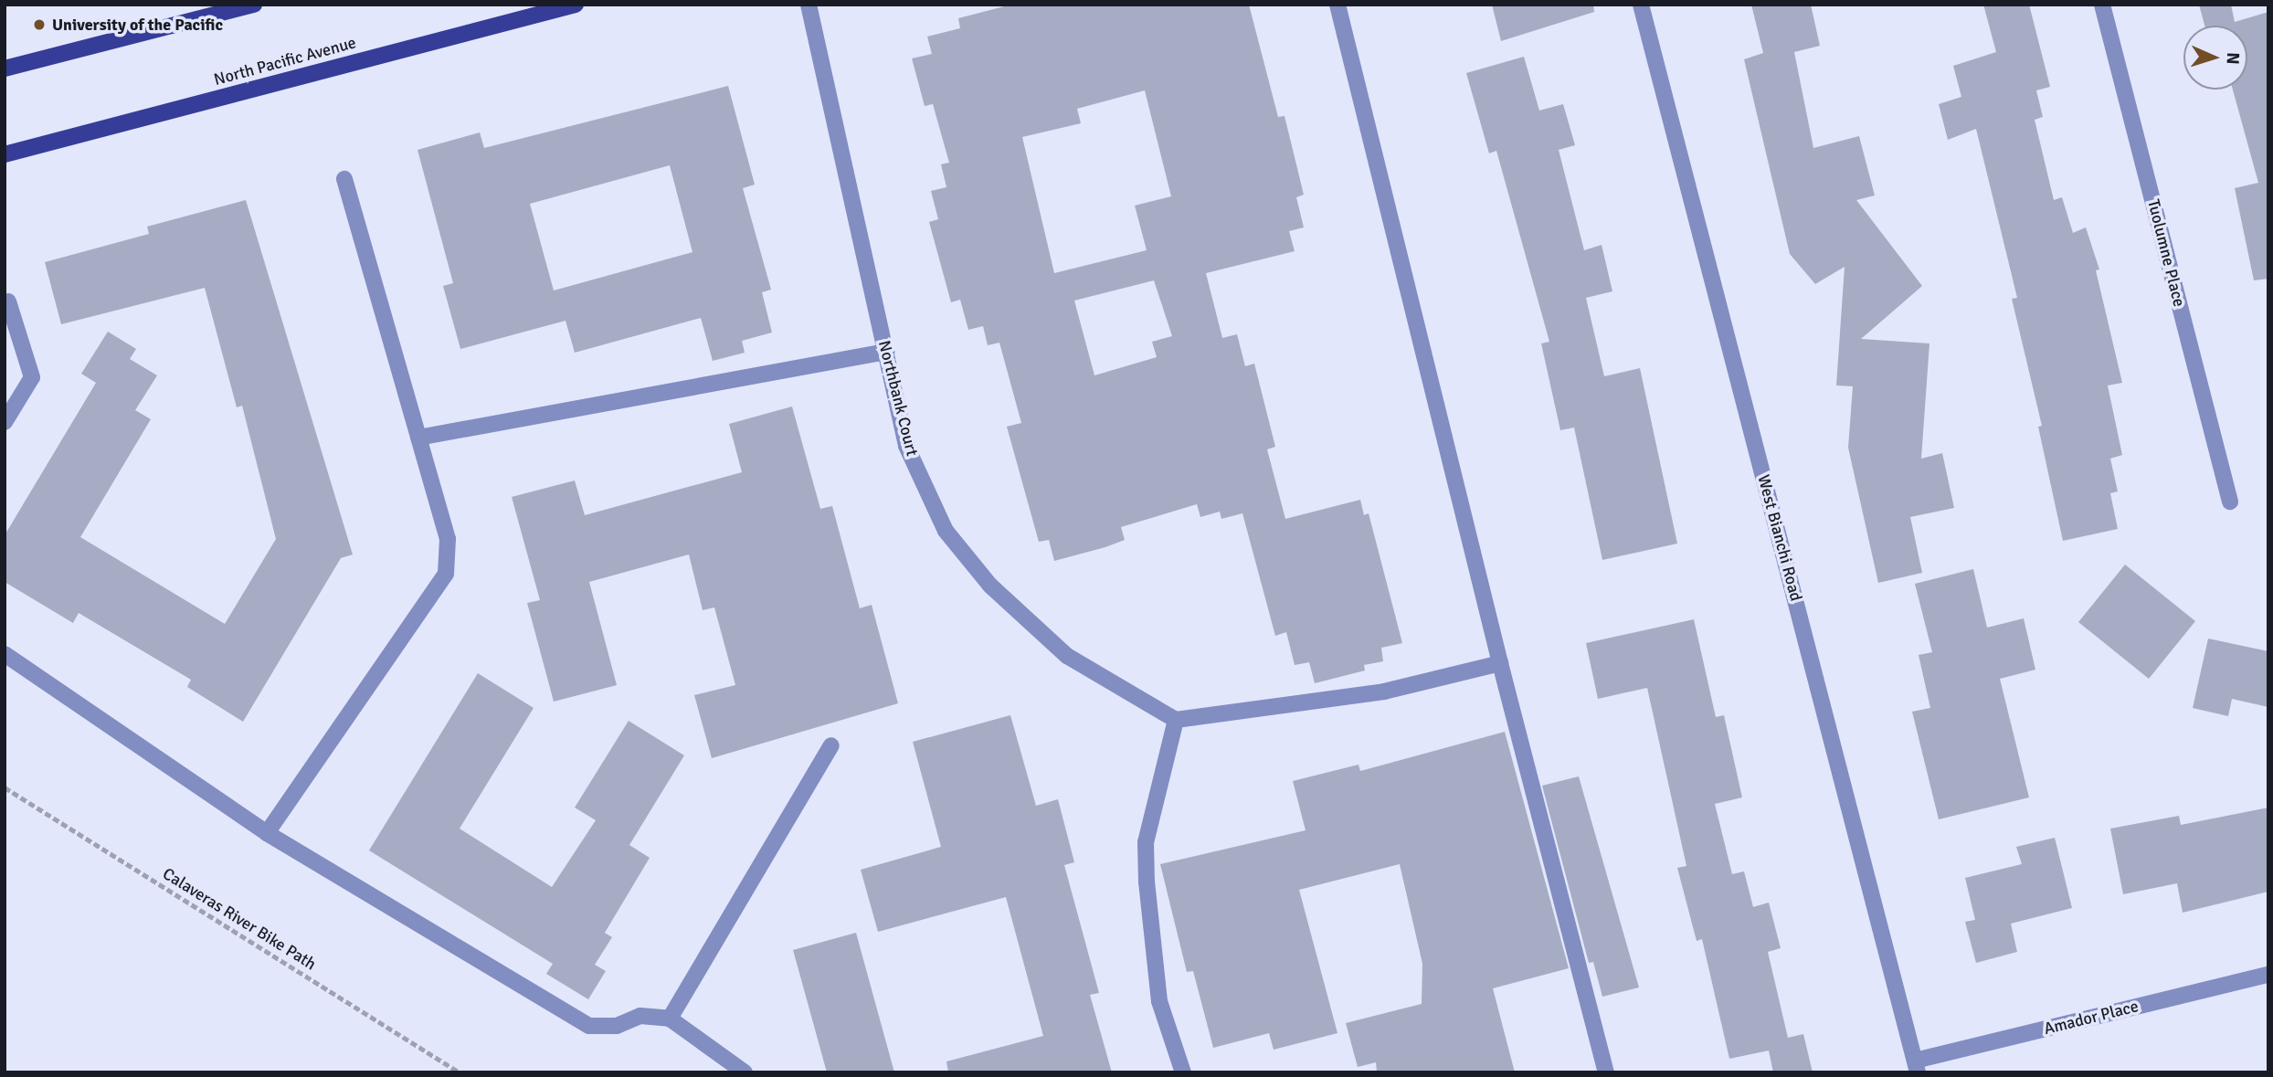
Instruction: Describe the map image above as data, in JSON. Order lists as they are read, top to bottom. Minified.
{"streets":{"main road":["North Pacific Avenue"],"street":["Tuolumne Place","Northbank Court","West Bianchi Road","Amador Place"],"path":["Calaveras River Bike Path"]},"crossings":[["West Bianchi Road","Amador Place"]],"places":["University of the Pacific"],"north":"right"}
